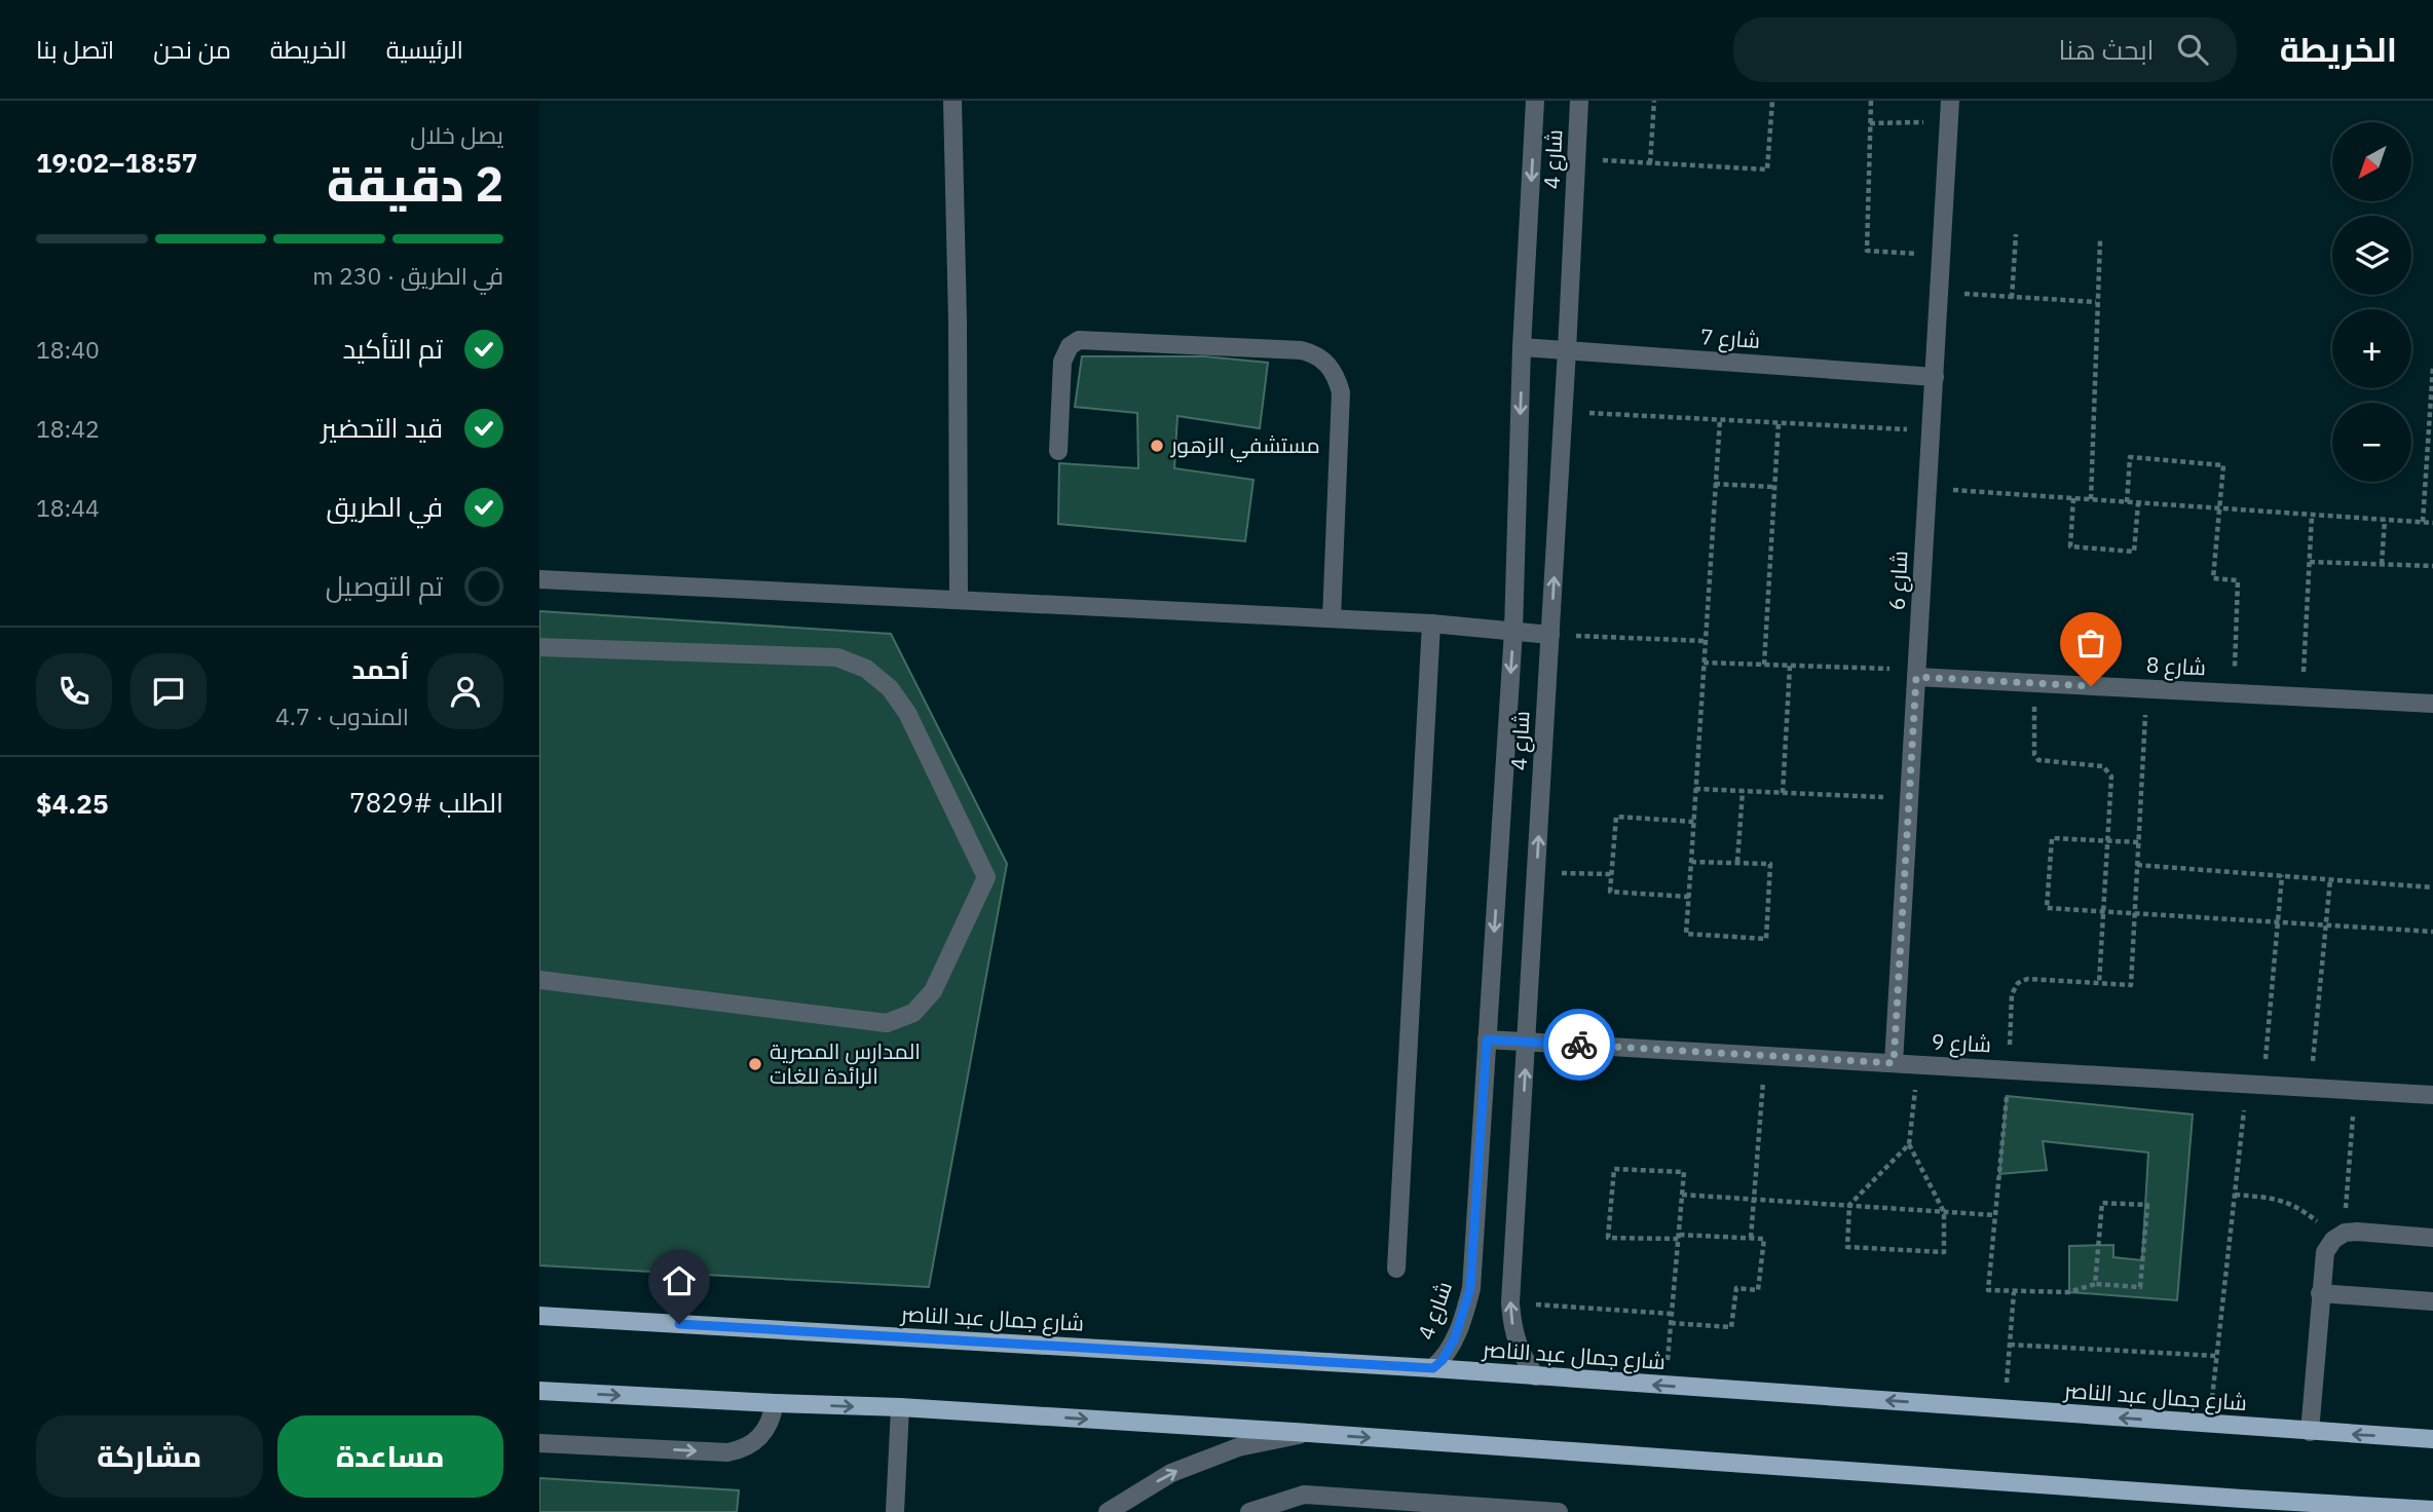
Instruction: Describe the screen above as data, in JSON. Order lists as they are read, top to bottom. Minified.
{"streets":{"main road":["شارع جمال عبد الناصر"],"street":["شارع 4","شارع 7","شارع 6","شارع 8","شارع 9"]},"crossings":[["شارع 4","شارع 7"],["شارع 4","شارع 9"],["شارع 4","شارع جمال عبد الناصر"],["شارع 7","شارع 6"],["شارع 6","شارع 8"],["شارع 6","شارع 9"]],"places":["مستشفي الزهور","المدارس المصرية الرائدة للغات"],"north":"bottom left","page":{"header":"الخريطة","search":"ابحث هنا","nav":["الرئيسية","الخريطة","من نحن","اتصل بنا"],"heading":["2 دقيقة","يصل خلال","18:57–19:02"],"panel":["أحمد","المندوب · 4.7","الطلب #7829","$4.25"],"map_buttons":["+","−"],"bar":"في الطريق · 230 m","list":[["تم التأكيد","18:40"],["قيد التحضير","18:42"],["في الطريق","18:44"],"تم التوصيل"],"buttons":["مساعدة","مشاركة"]}}
